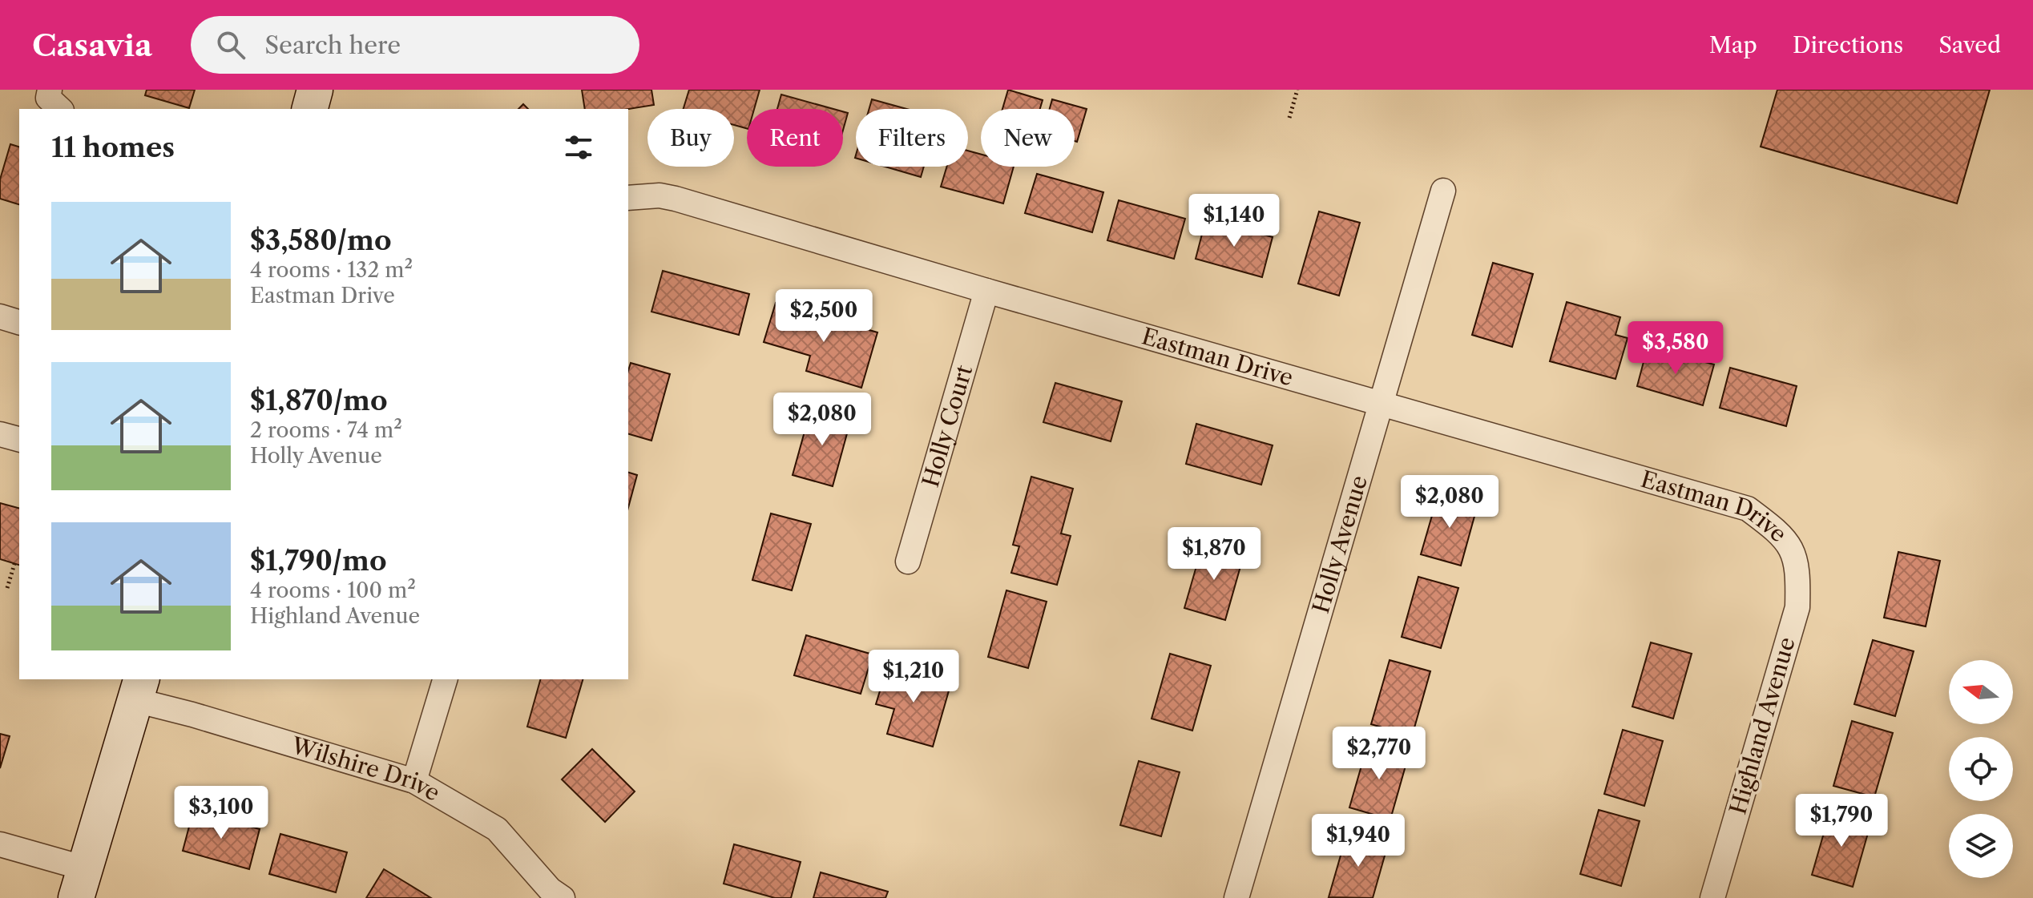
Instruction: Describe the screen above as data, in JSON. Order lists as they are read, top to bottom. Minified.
{"streets":{"street":["Eastman Drive","Holly Court","Holly Avenue","Highland Avenue","Wilshire Drive"]},"crossings":[["Eastman Drive","Holly Court"],["Eastman Drive","Holly Avenue"],["Eastman Drive","Highland Avenue"]],"north":"left","page":{"header":"Casavia","search":"Search here","nav":["Map","Directions","Saved"],"chip":["Buy","Rent","Filters","New"],"heading":"11 homes","list":[{"name":"$3,580/mo","note":"4 rooms · 132 m² · Eastman Drive"},{"name":"$1,870/mo","note":"2 rooms · 74 m² · Holly Avenue"},{"name":"$1,790/mo","note":"4 rooms · 100 m² · Highland Avenue"}],"price":["$1,140","$2,500","$3,580","$2,080","$2,080","$1,870","$1,210","$2,770","$3,100","$1,790","$1,940"]}}
